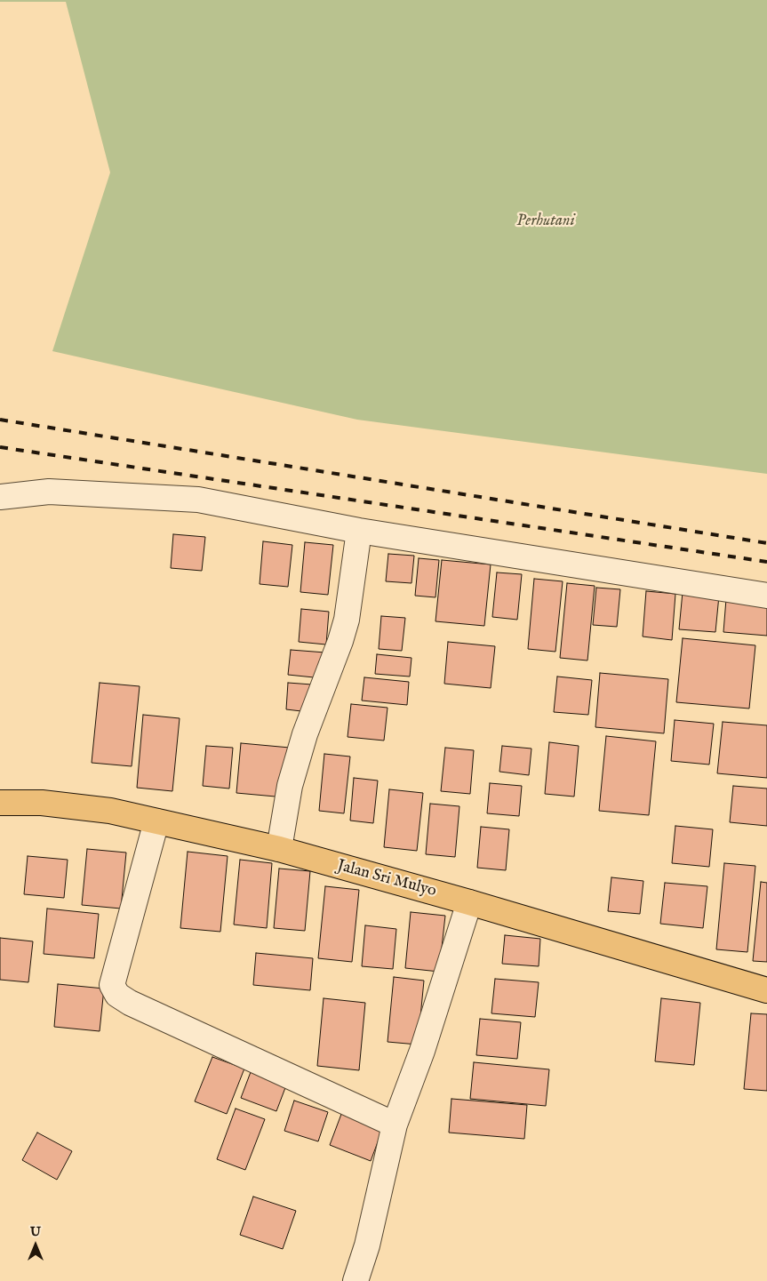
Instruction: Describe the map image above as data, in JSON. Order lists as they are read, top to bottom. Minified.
{"streets":{"main road":["Jalan Sri Mulyo"]},"parks":["Perhutani"],"north":"top"}
